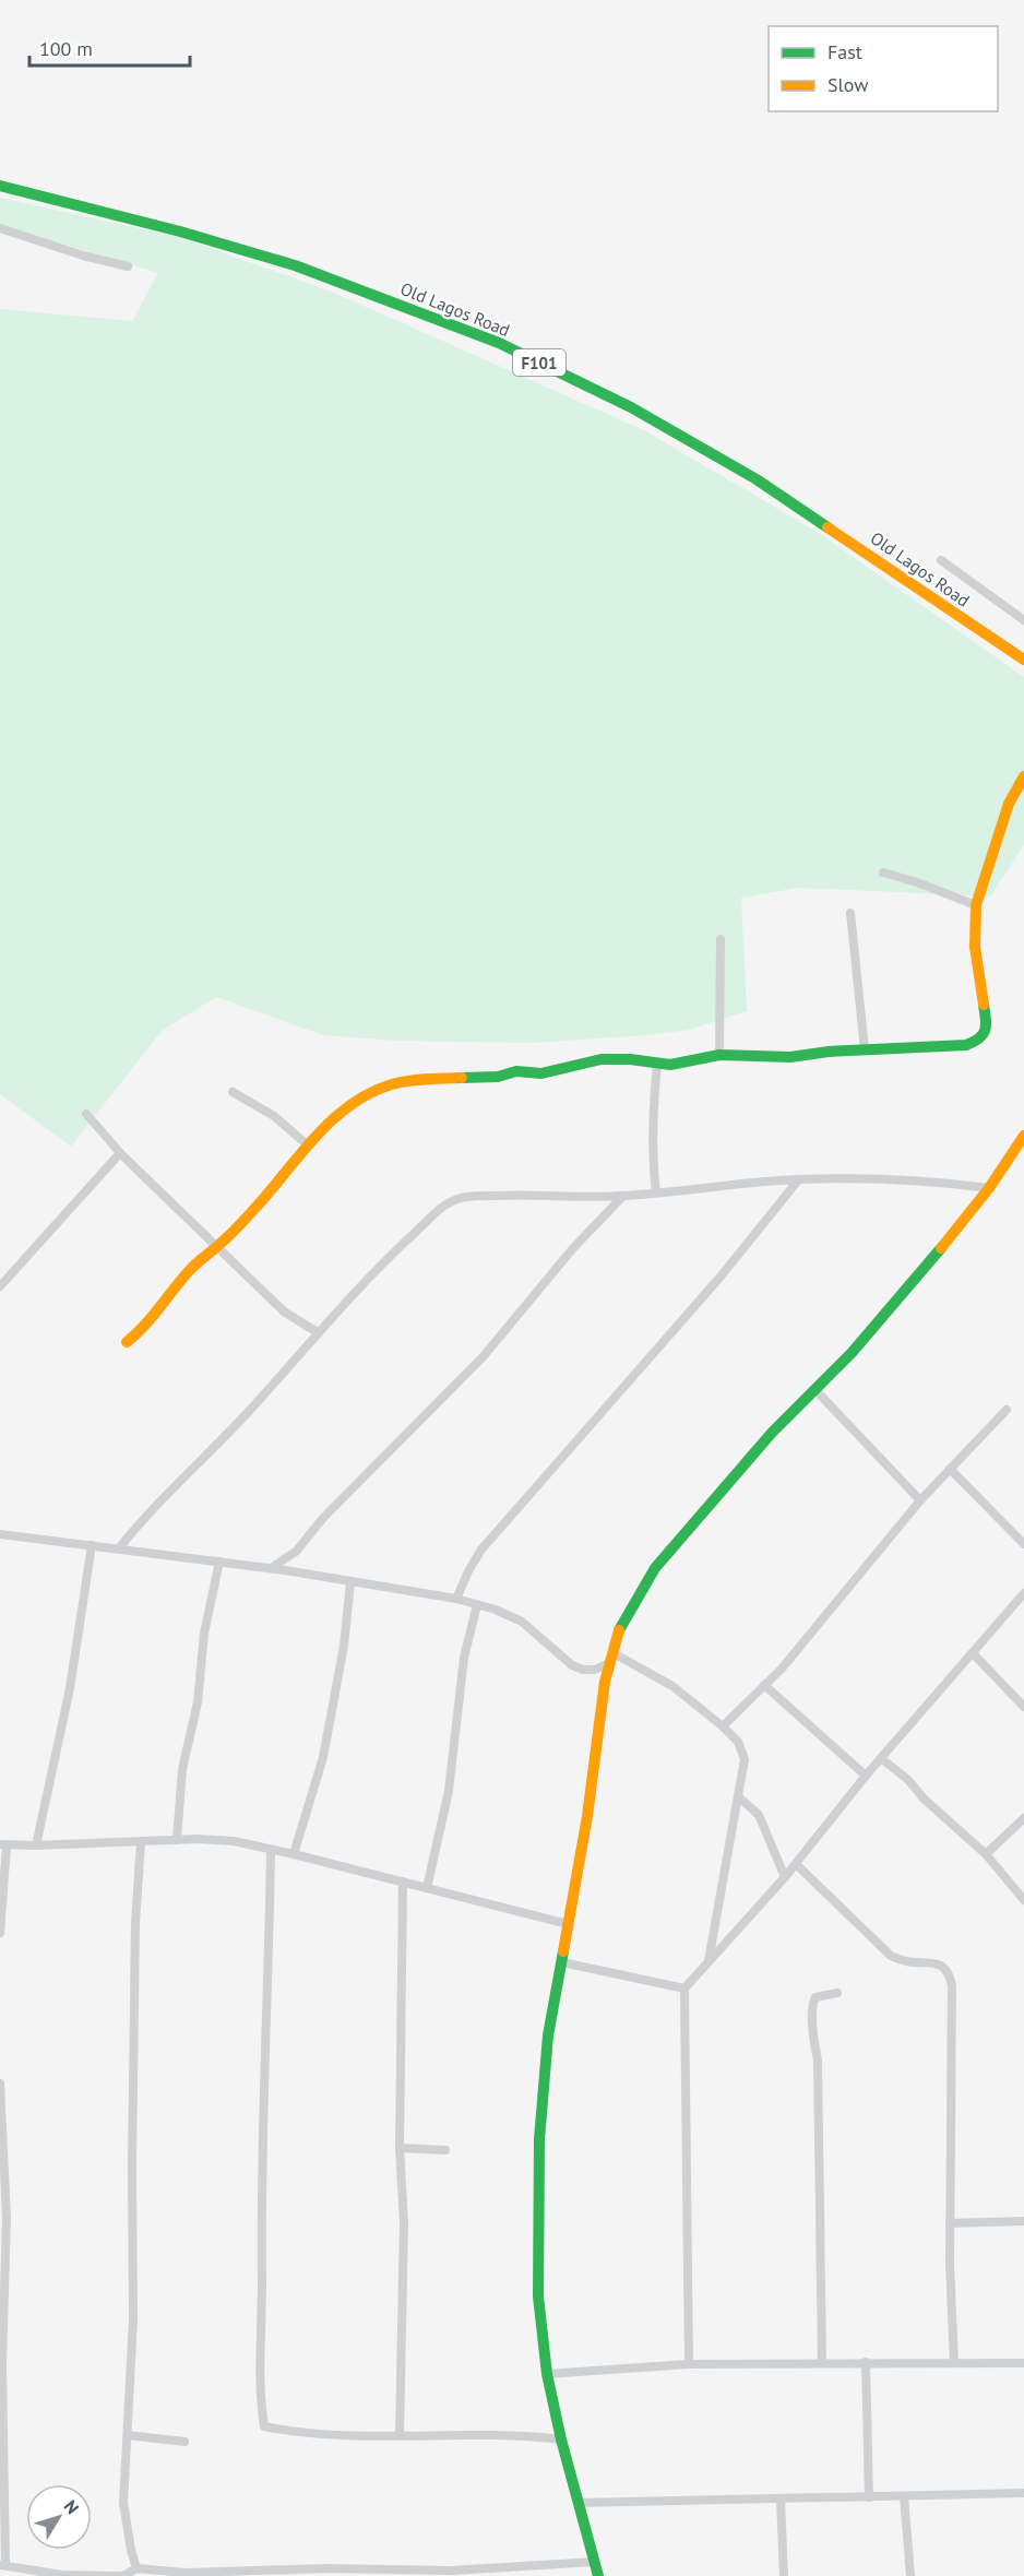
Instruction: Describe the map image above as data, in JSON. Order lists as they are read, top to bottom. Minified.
{"streets":{"street":["Old Lagos Road","F101"]},"legend":["Fast","Slow"],"scale_bar":"100 m","north":"top right"}
